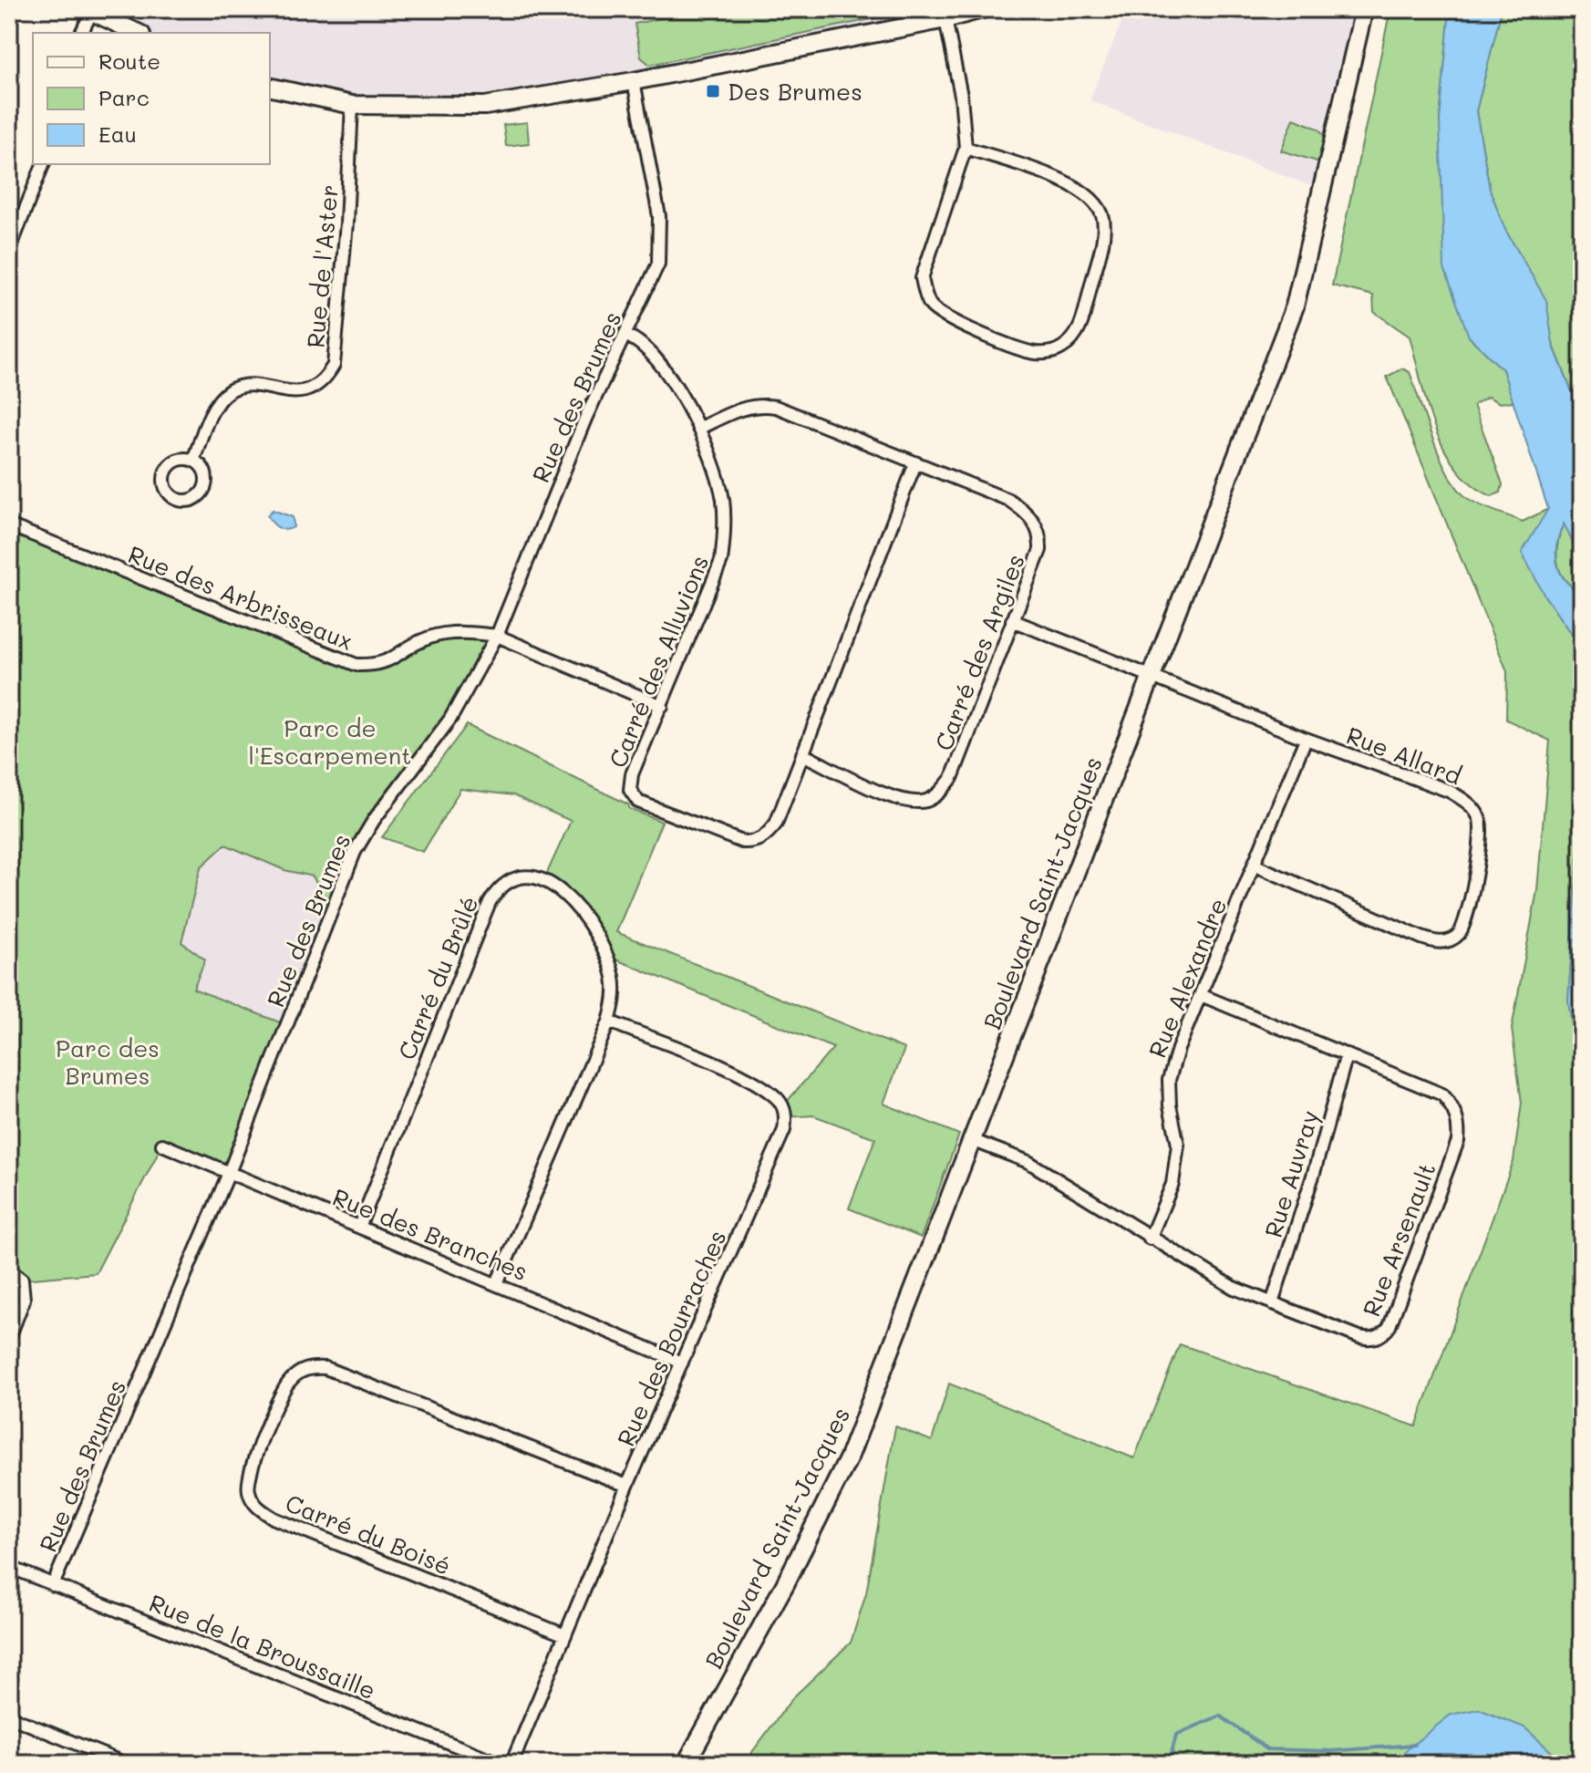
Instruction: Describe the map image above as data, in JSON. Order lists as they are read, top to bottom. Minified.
{"streets":{"street":["Rue de l'Aster","Rue des Brumes","Rue des Arbrisseaux","Carré des Argiles","Carré des Alluvions","Rue Allard","Boulevard Saint-Jacques","Carré du Brûlé","Rue Alexandre","Rue Auvray","Rue des Branches","Rue Arsenault","Rue des Bourraches","Carré du Boisé","Rue de la Broussaille"]},"crossings":[["Rue des Brumes","Rue des Arbrisseaux"],["Rue des Brumes","Carré des Alluvions"],["Rue des Brumes","Rue des Branches"],["Rue des Brumes","Rue de la Broussaille"],["Rue des Arbrisseaux","Carré des Alluvions"],["Carré des Argiles","Carré des Alluvions"],["Carré des Argiles","Rue Allard"],["Rue Allard","Boulevard Saint-Jacques"],["Rue Allard","Rue Alexandre"],["Boulevard Saint-Jacques","Rue Arsenault"],["Carré du Brûlé","Rue des Branches"],["Carré du Brûlé","Rue des Bourraches"],["Rue Alexandre","Rue Arsenault"],["Rue Auvray","Rue Arsenault"],["Rue des Branches","Rue des Bourraches"],["Rue des Bourraches","Carré du Boisé"]],"parks":["Parc de l'Escarpement","Parc des Brumes"],"places":{"transit":["Des Brumes"]},"legend":["Route","Parc","Eau"]}
